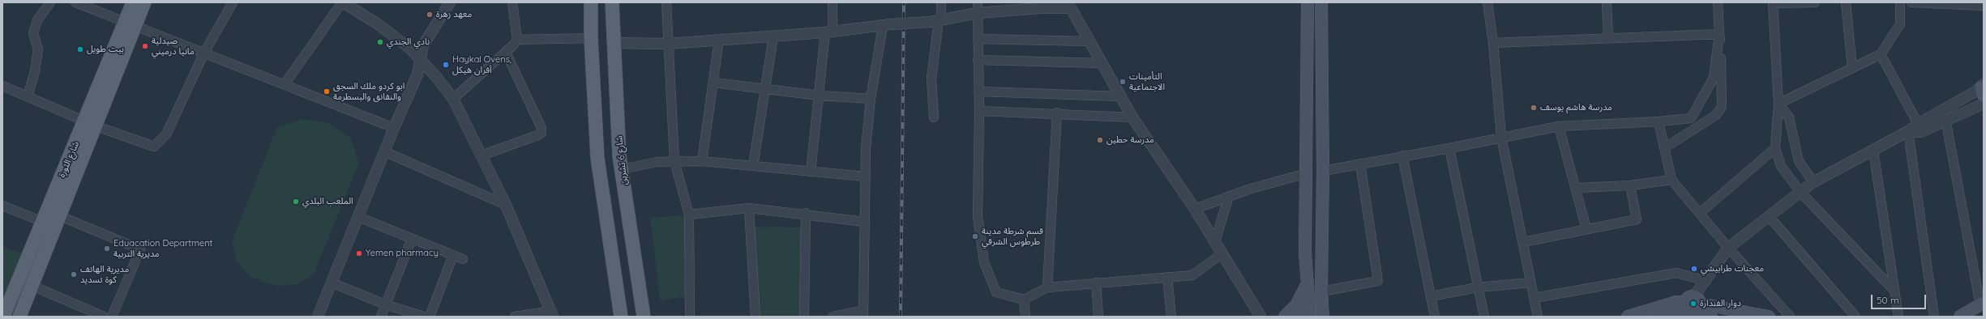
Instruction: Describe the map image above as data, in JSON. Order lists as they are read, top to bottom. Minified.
{"streets":{"main road":["شارع الثورة","شارع 6 تشرين"]},"places":["معهد زهرة","نادي الجندي","صيدلية مانيا درميني","بيت طويل","Haykal Ovens, أفران هيكل","التأمينات الاجتماعية","ابو كردو ملك السجق والنقانق والبسطرمة","مدرسة هاشم يوسف","مدرسة حطين","الملعب البلدي","قسم شرطة مدينة طرطوس الشرقي","Eduacation Department مديرية التربية","Yemen pharmacy","معجنات طرابيشي","مديرية الهاتف كوة تسديد","دوار الفندارة"],"scale_bar":"50 m"}
